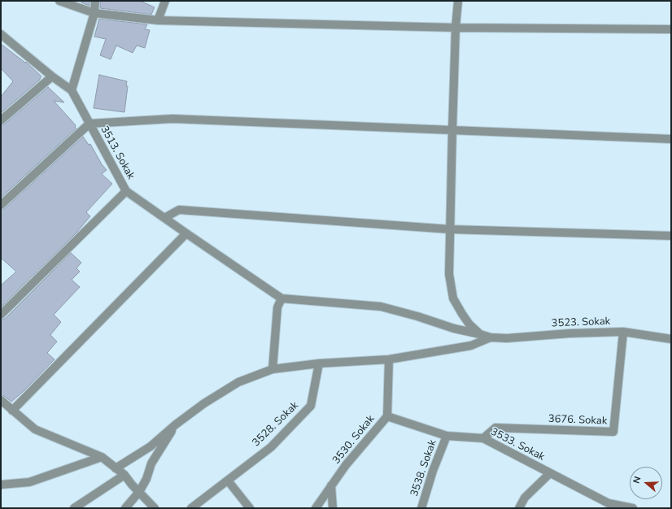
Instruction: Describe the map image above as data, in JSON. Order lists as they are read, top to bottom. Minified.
{"streets":{"street":["3513. Sokak","3523. Sokak","3676. Sokak","3528. Sokak","3530. Sokak","3533. Sokak","3538. Sokak"]},"crossings":[["3523. Sokak","3676. Sokak"],["3676. Sokak","3533. Sokak"],["3530. Sokak","3533. Sokak"],["3533. Sokak","3538. Sokak"]],"north":"left"}
